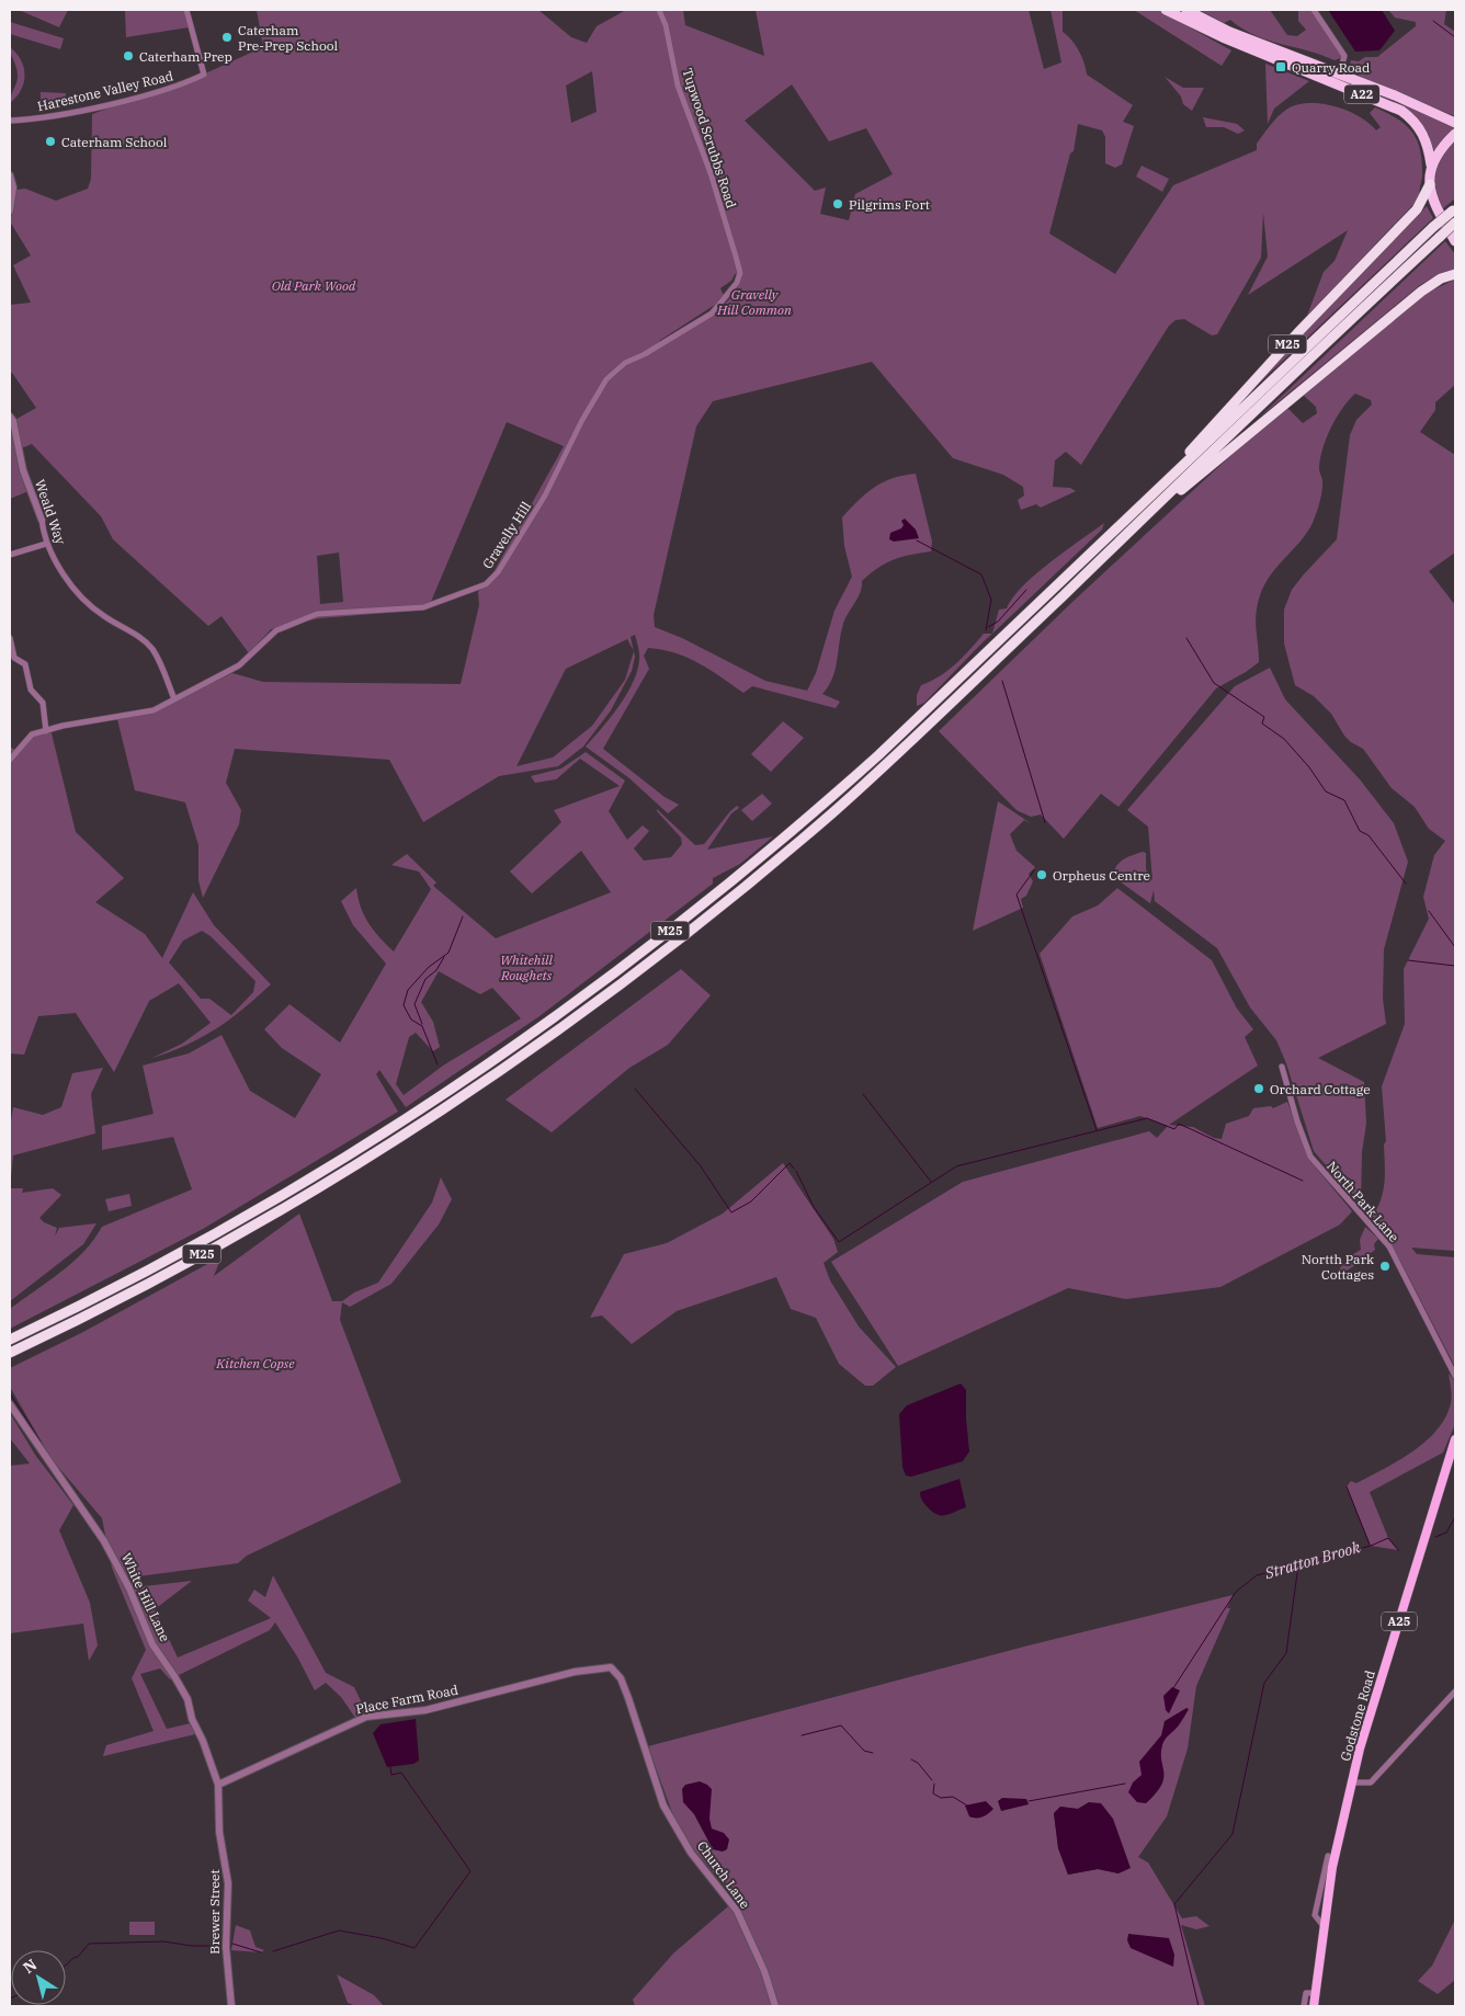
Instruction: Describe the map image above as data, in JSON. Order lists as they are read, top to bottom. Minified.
{"streets":{"highway":["A22","M25"],"main road":["A25","Godstone Road"],"street":["Harestone Valley Road","Tupwood Scrubbs Road","Weald Way","Gravelly Hill","North Park Lane","White Hill Lane","Place Farm Road","Church Lane","Brewer Street"]},"crossings":[["Tupwood Scrubbs Road","Gravelly Hill"],["Weald Way","Gravelly Hill"],["White Hill Lane","Place Farm Road"],["White Hill Lane","Brewer Street"],["Place Farm Road","Church Lane"],["Place Farm Road","Brewer Street"]],"water":["Stratton Brook"],"parks":["Old Park Wood","Gravelly Hill Common","Whitehill Roughets","Kitchen Copse"],"places":{"other":["Caterham Pre-Prep School","Caterham Prep","Caterham School","Pilgrims Fort","Orpheus Centre","Orchard Cottage","Nortth Park Cottages"],"transit":["Quarry Road"]},"north":"top left"}
